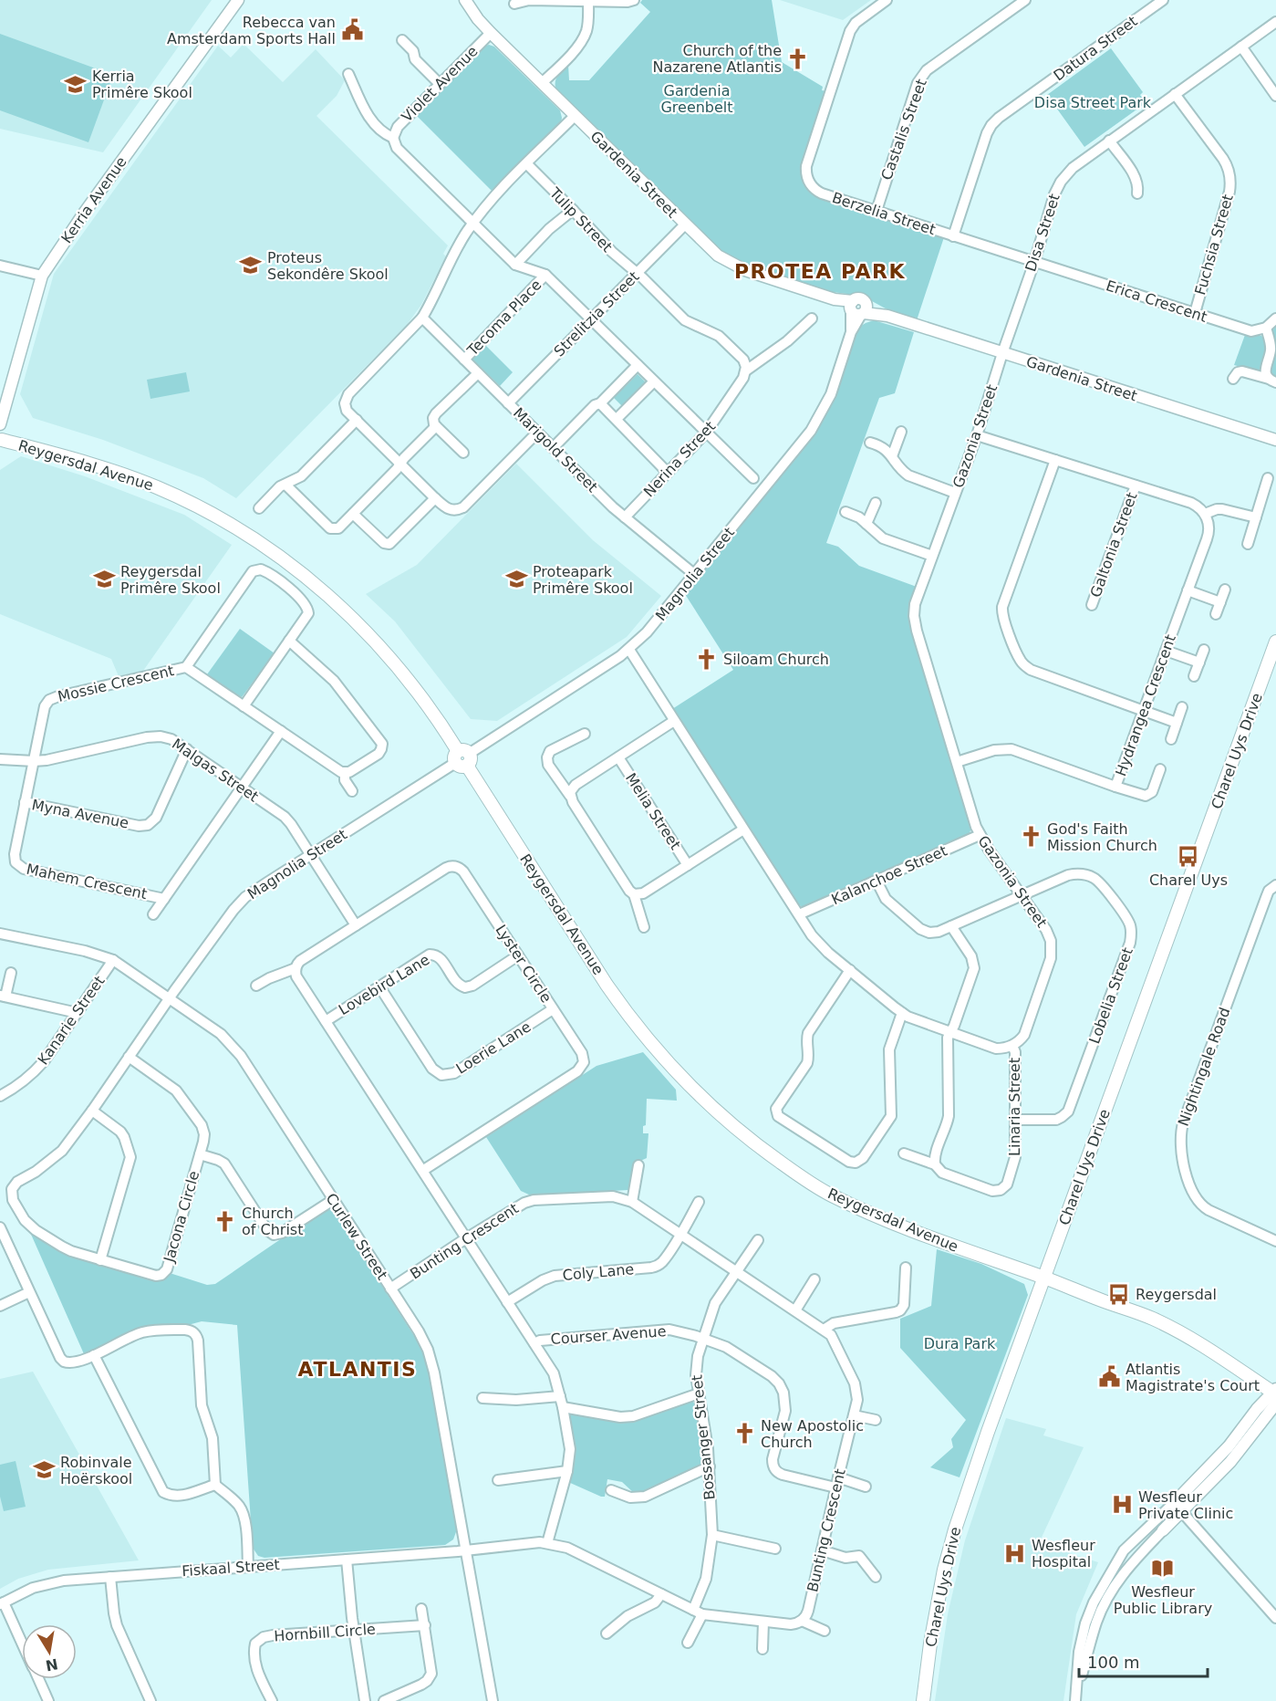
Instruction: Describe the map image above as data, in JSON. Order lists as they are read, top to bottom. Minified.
{"streets":{"main road":["Reygersdal Avenue","Charel Uys Drive"],"street":["Datura Street","Violet Avenue","Castalis Street","Gardenia Street","Kerria Avenue","Berzelia Street","Tulip Street","Disa Street","Fuchsia Street","Erica Crescent","Strelitzia Street","Tecoma Place","Gazonia Street","Marigold Street","Nerina Street","Galtonia Street","Magnolia Street","Mossie Crescent","Hydrangea Crescent","Malgas Street","Melia Street","Myna Avenue","Kalanchoe Street","Mahem Crescent","Lyster Circle","Lovebird Lane","Lobelia Street","Kanarie Street","Loerie Lane","Nightingale Road","Linaria Street","Jacona Circle","Curlew Street","Bunting Crescent","Coly Lane","Courser Avenue","Bossanger Street","Fiskaal Street","Hornbill Circle"]},"crossings":[["Datura Street","Berzelia Street"],["Violet Avenue","Gardenia Street"],["Castalis Street","Berzelia Street"],["Gardenia Street","Disa Street"],["Gardenia Street","Strelitzia Street"],["Gardenia Street","Gazonia Street"],["Gardenia Street","Magnolia Street"],["Berzelia Street","Disa Street"],["Berzelia Street","Erica Crescent"],["Tulip Street","Strelitzia Street"],["Disa Street","Fuchsia Street"],["Disa Street","Erica Crescent"],["Disa Street","Gazonia Street"],["Fuchsia Street","Erica Crescent"],["Strelitzia Street","Marigold Street"],["Tecoma Place","Marigold Street"],["Gazonia Street","Hydrangea Crescent"],["Gazonia Street","Kalanchoe Street"],["Gazonia Street","Lobelia Street"],["Gazonia Street","Linaria Street"],["Marigold Street","Nerina Street"],["Marigold Street","Magnolia Street"],["Reygersdal Avenue","Magnolia Street"],["Reygersdal Avenue","Charel Uys Drive"],["Magnolia Street","Malgas Street"],["Magnolia Street","Jacona Circle"],["Magnolia Street","Curlew Street"],["Mossie Crescent","Malgas Street"],["Mossie Crescent","Mahem Crescent"],["Malgas Street","Myna Avenue"],["Malgas Street","Mahem Crescent"],["Malgas Street","Lyster Circle"],["Myna Avenue","Mahem Crescent"],["Lyster Circle","Lovebird Lane"],["Lyster Circle","Loerie Lane"],["Lovebird Lane","Loerie Lane"],["Lobelia Street","Linaria Street"],["Kanarie Street","Curlew Street"],["Jacona Circle","Curlew Street"],["Curlew Street","Bunting Crescent"],["Curlew Street","Fiskaal Street"],["Bunting Crescent","Coly Lane"],["Bunting Crescent","Courser Avenue"],["Bunting Crescent","Bossanger Street"],["Courser Avenue","Bossanger Street"]],"districts":["PROTEA PARK","ATLANTIS"],"parks":["Gardenia Greenbelt","Disa Street Park","Dura Park"],"places":{"public building":["Rebecca van Amsterdam Sports Hall","Atlantis Magistrate's Court"],"church":["Church of the Nazarene Atlantis","Siloam Church","God's Faith Mission Church","Church of Christ","New Apostolic Church"],"school or university":["Kerria Primêre Skool","Proteus Sekondêre Skool","Reygersdal Primêre Skool","Proteapark Primêre Skool","Robinvale Hoërskool"],"bus stop":["Charel Uys","Reygersdal"],"hospital":["Wesfleur Private Clinic","Wesfleur Hospital"],"library":["Wesfleur Public Library"]},"scale_bar":"100 m","north":"bottom"}
